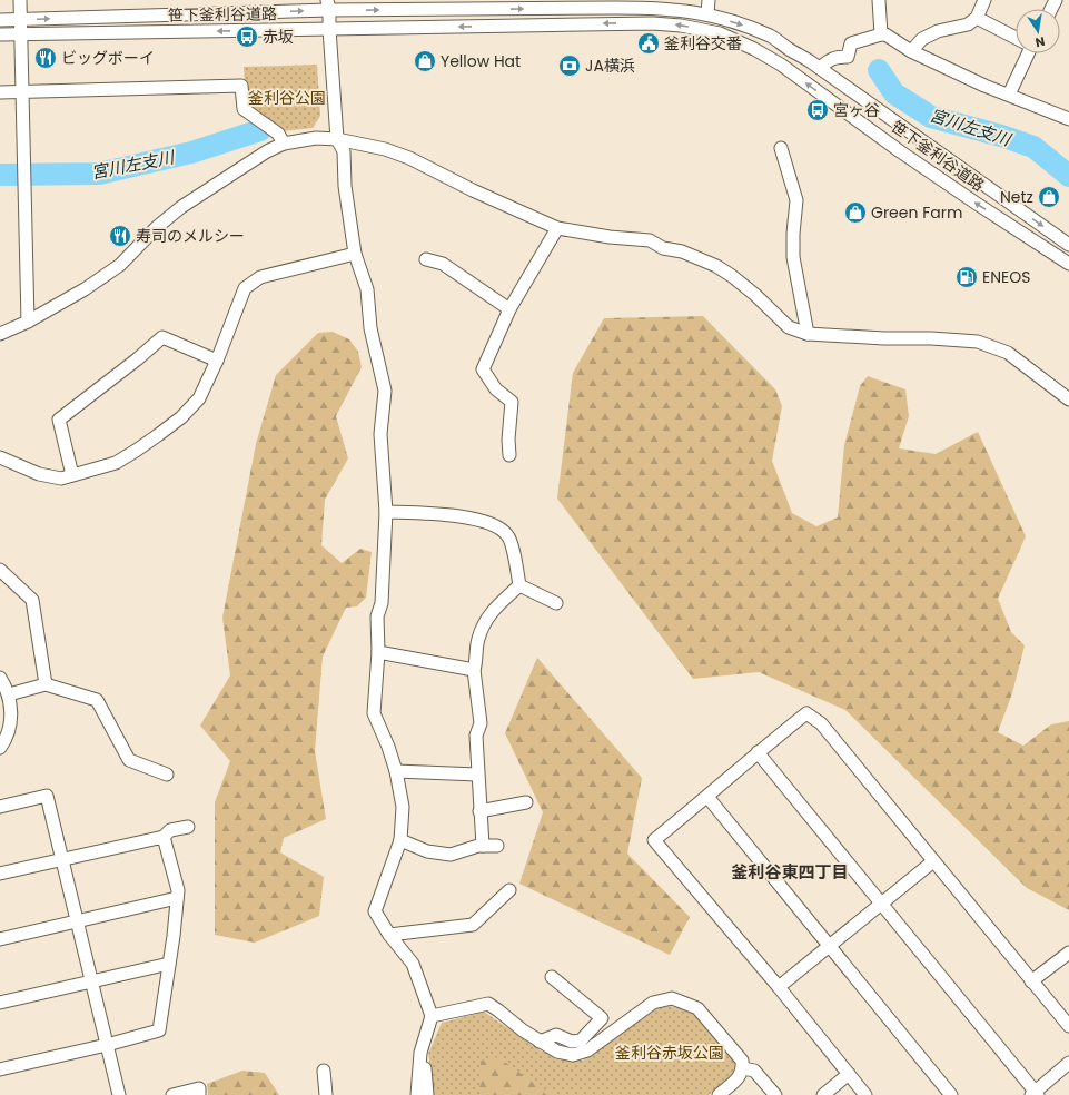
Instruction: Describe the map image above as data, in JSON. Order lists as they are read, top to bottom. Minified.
{"streets":{"street":["笹下釜利谷道路"]},"districts":["釜利谷東四丁目"],"water":["宮川左支川"],"parks":["釜利谷公園","釜利谷赤坂公園"],"places":{"bus stop":["赤坂","宮ヶ谷"],"public building":["釜利谷交番"],"restaurant":["ビッグボーイ","寿司のメルシー"],"shop":["Yellow Hat","Netz","Green Farm"],"bank":["JA横浜"],"fuel station":["ENEOS"]},"north":"bottom"}
